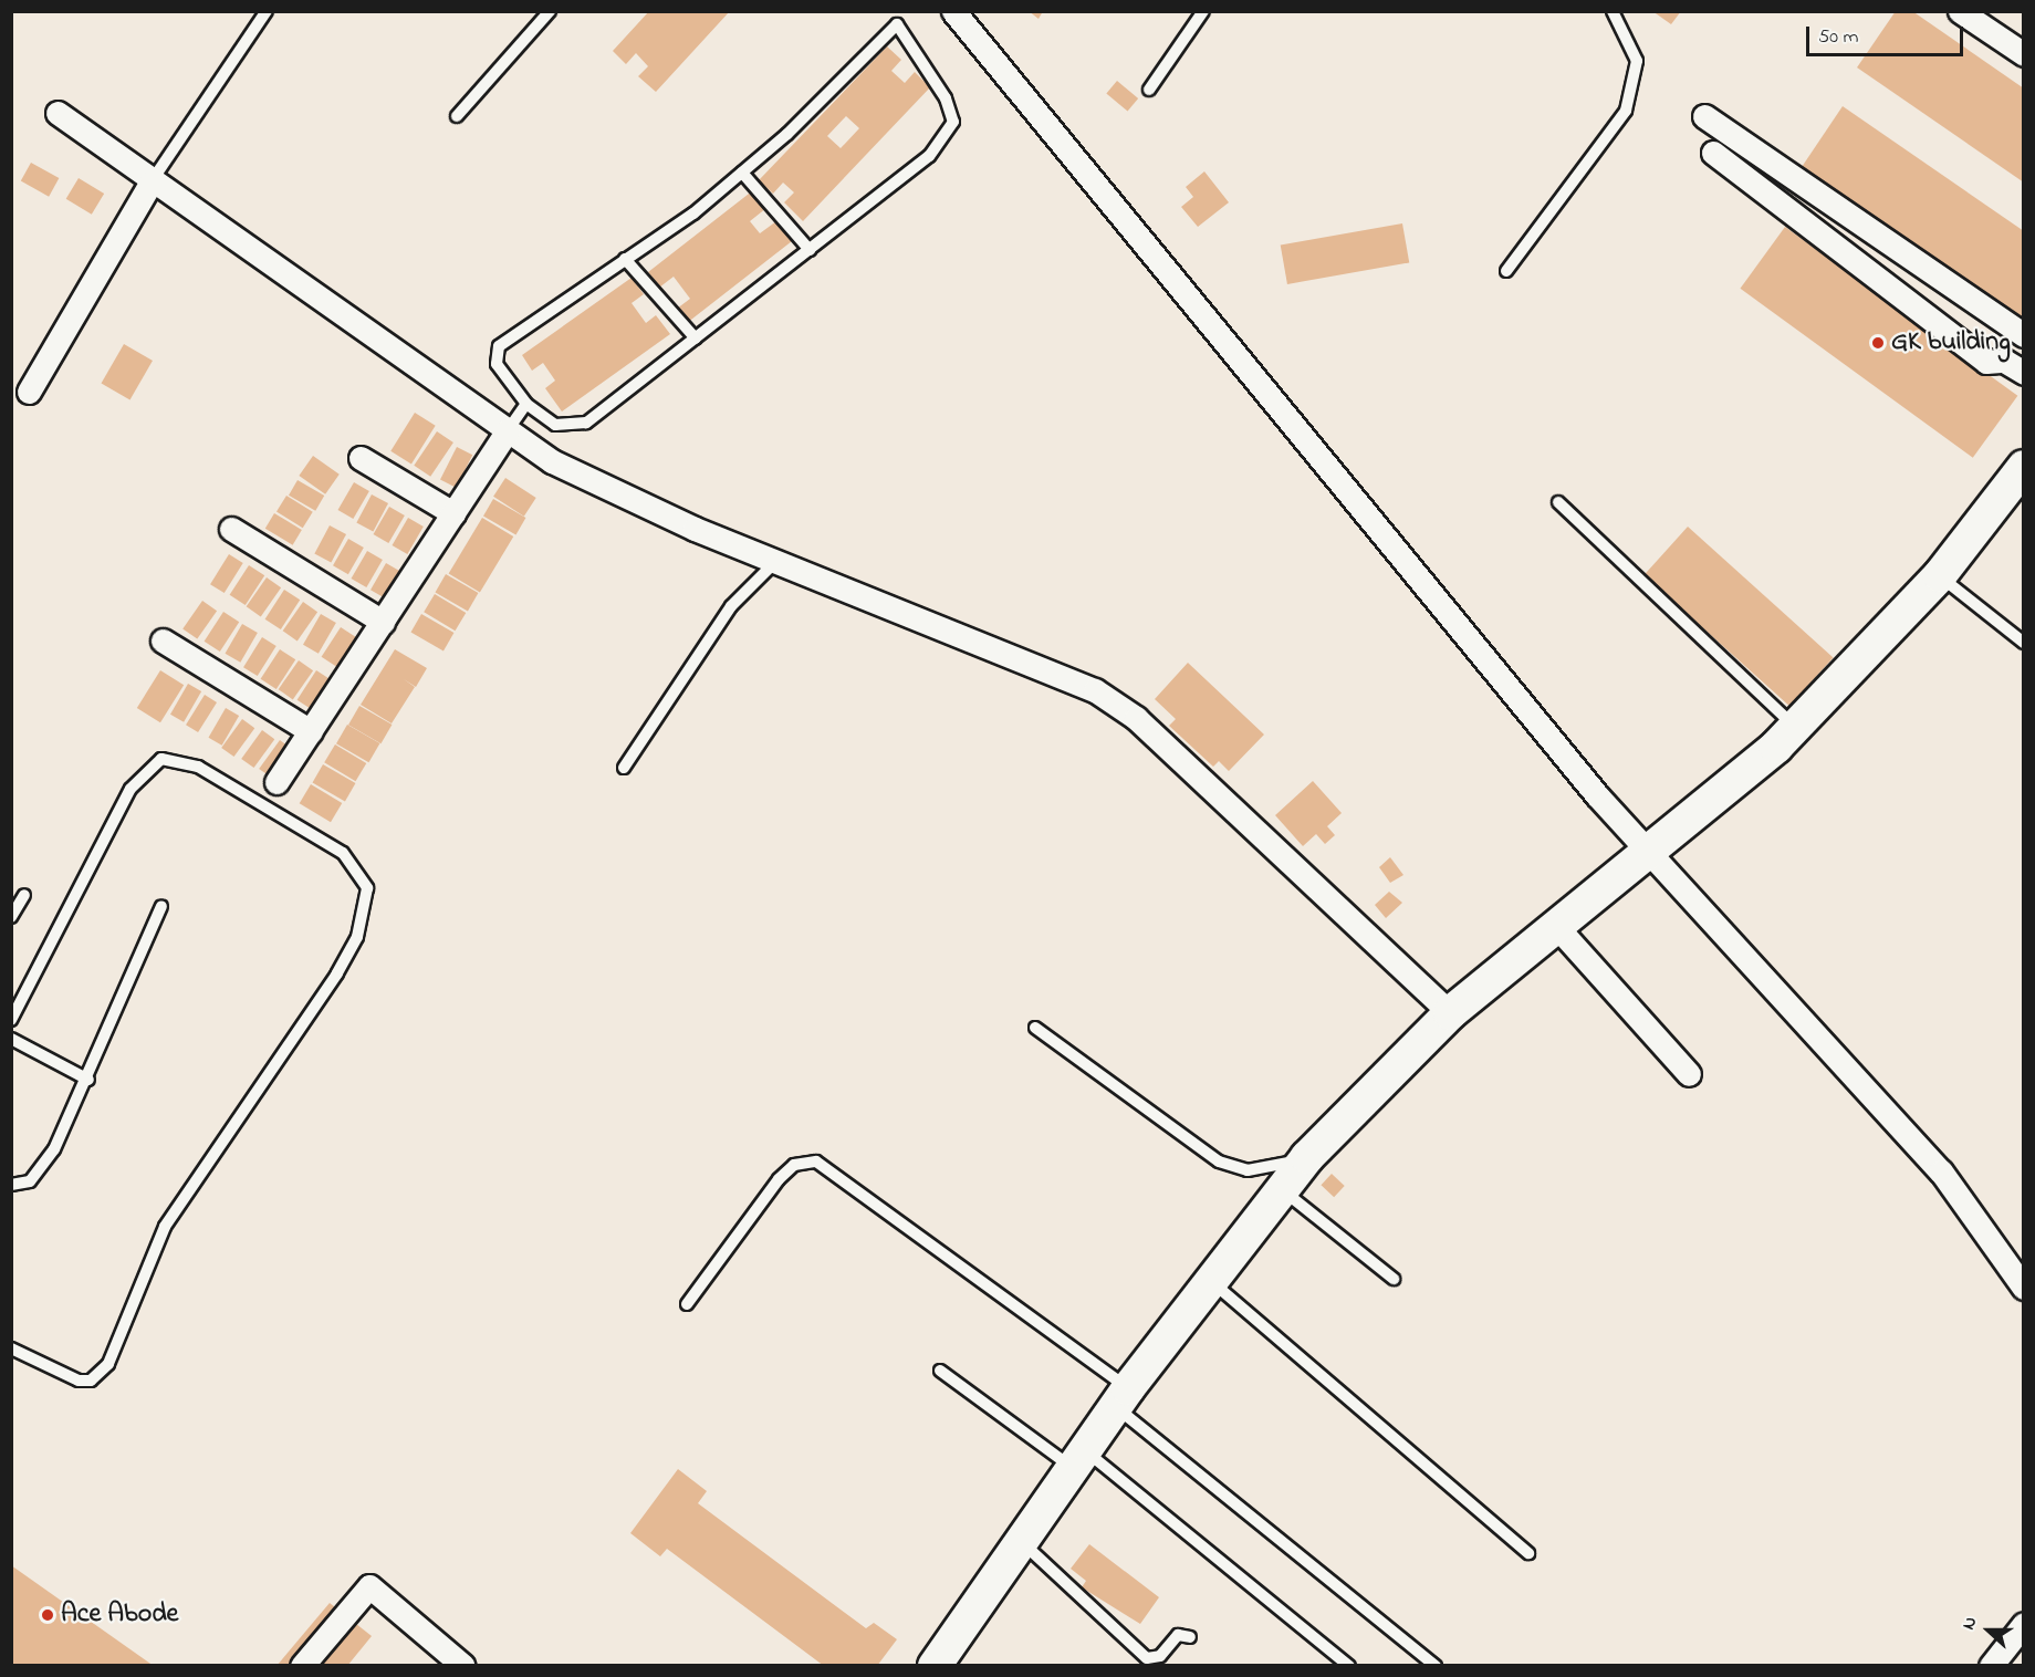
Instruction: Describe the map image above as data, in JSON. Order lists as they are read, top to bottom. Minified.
{"places":["GK building","Ace Abode"],"scale_bar":"50 m","north":"left"}
